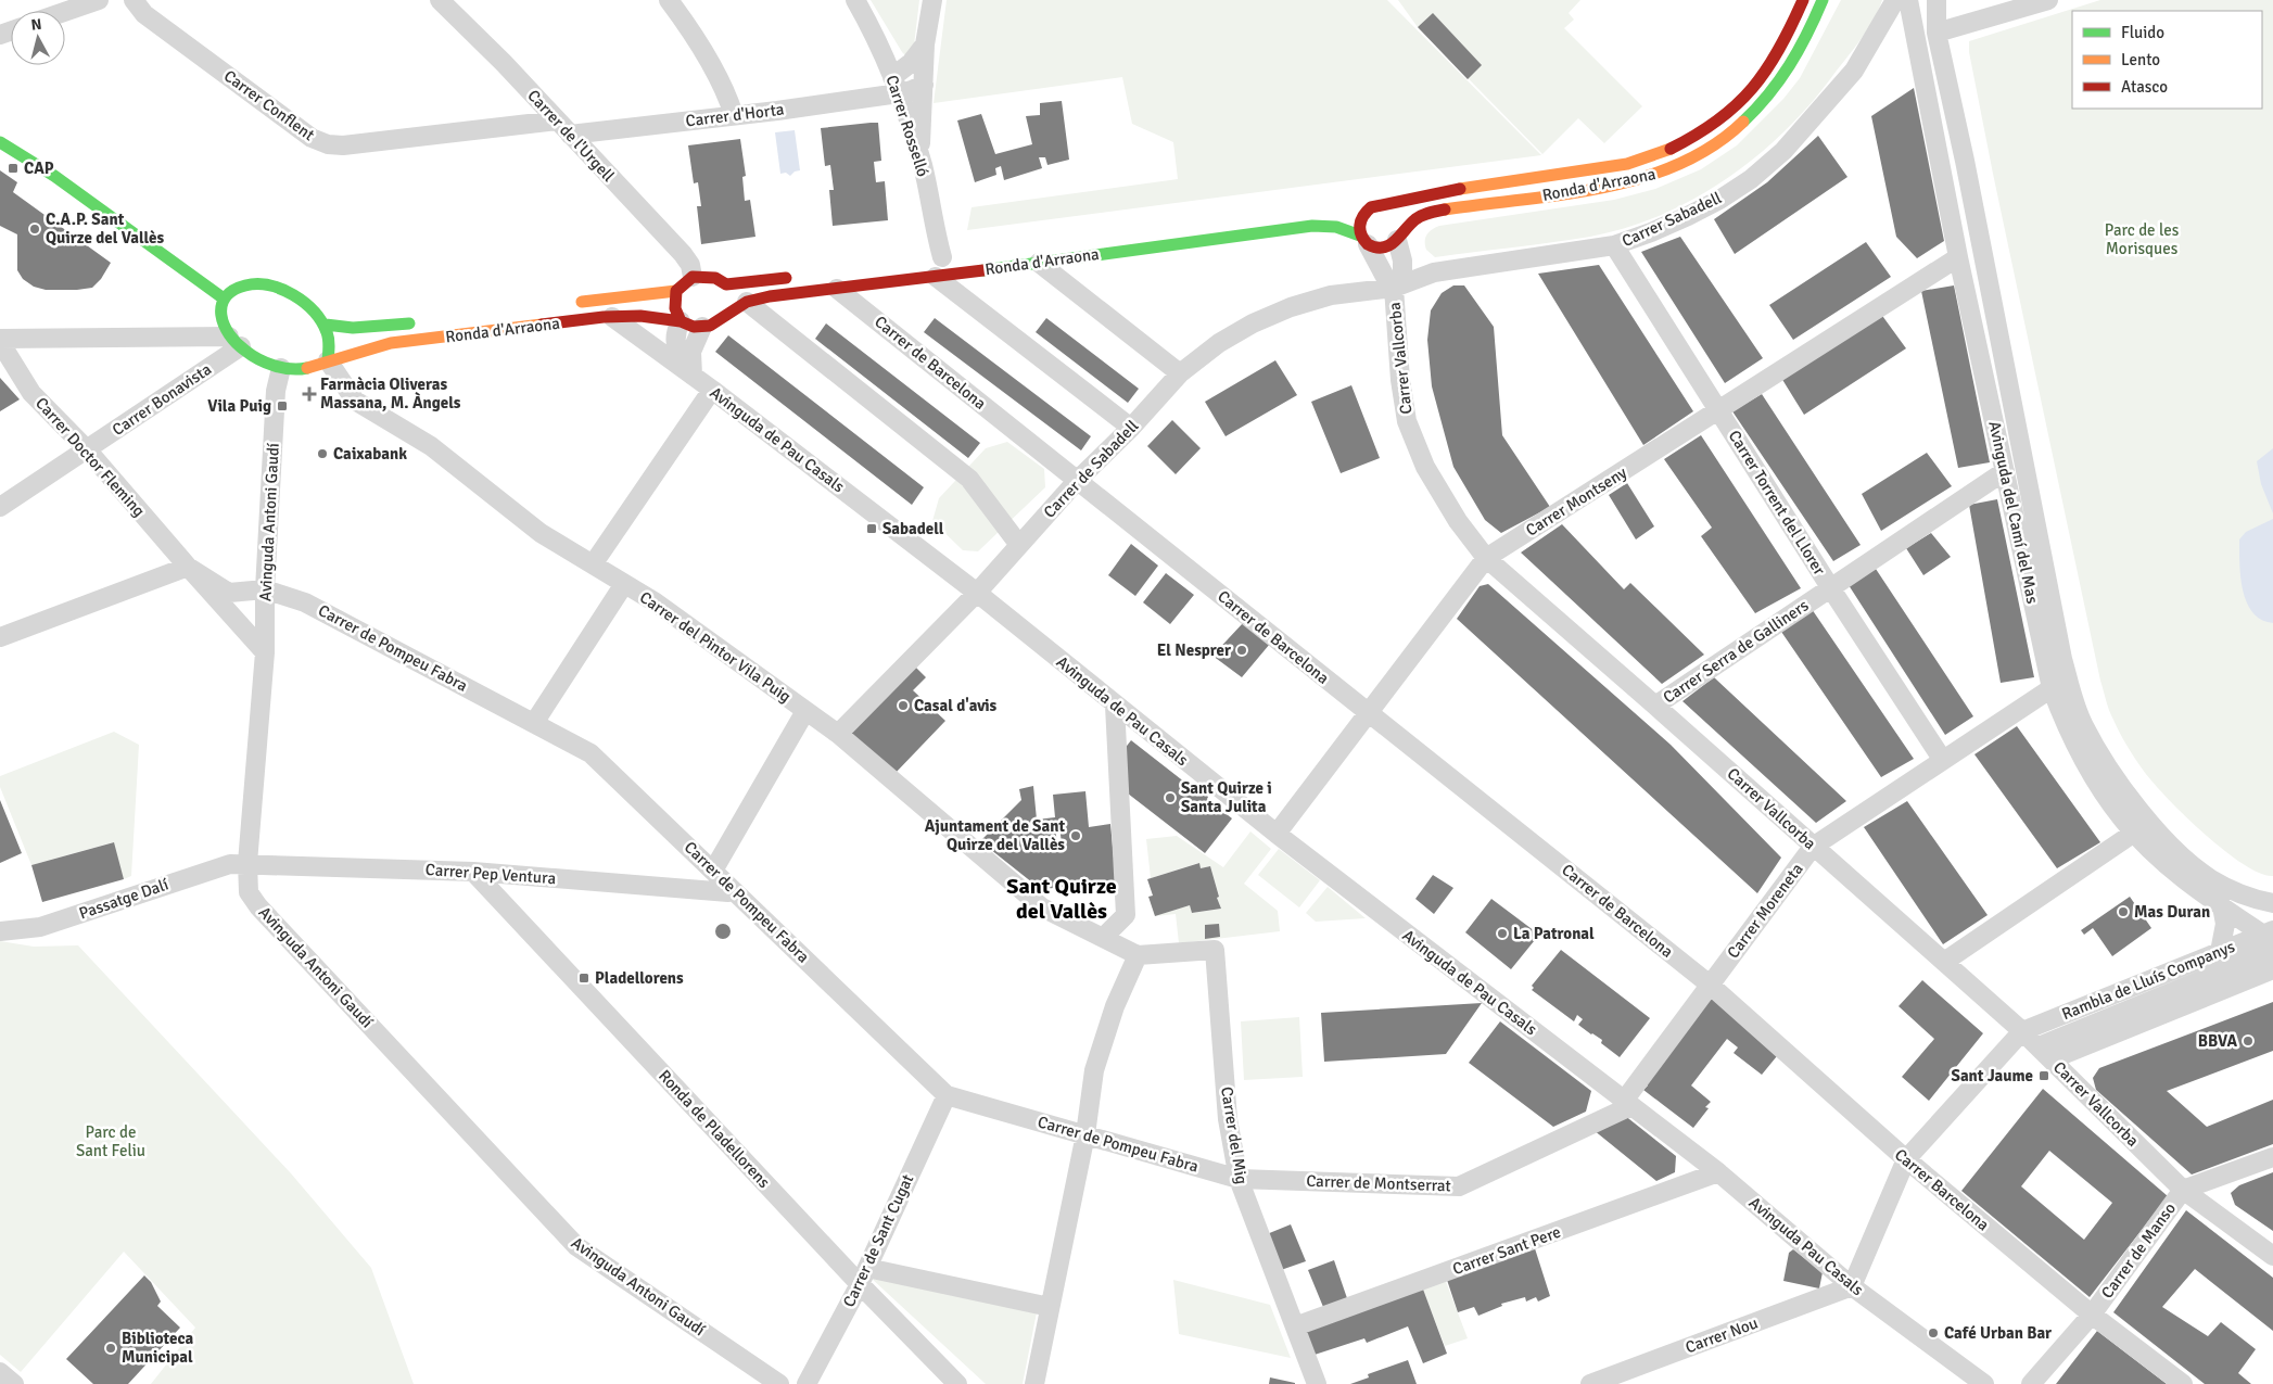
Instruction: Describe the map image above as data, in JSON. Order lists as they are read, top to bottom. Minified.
{"streets":{"street":["Carrer Conflent","Carrer d'Horta","Carrer Rosselló","Carrer de l'Urgell","Ronda d'Arraona","Carrer Sabadell","Carrer Vallcorba","Carrer de Barcelona","Carrer Bonavista","Avinguda de Pau Casals","Carrer Doctor Fleming","Carrer de Sabadell","Carrer Montseny","Carrer Torrent del Llorer","Avinguda del Camí del Mas","Avinguda Antoni Gaudí","Carrer del Pintor Vila Puig","Carrer de Pompeu Fabra","Carrer Serra de Galliners","Carrer Pep Ventura","Passatge Dalí","Carrer Moreneta","Rambla de Lluís Companys","Ronda de Pladellorens","Carrer del Mig","Carrer de Montserrat","Carrer Barcelona","Carrer de Sant Cugat","Avinguda Pau Casals","Carrer Sant Pere","Carrer de Manso","Carrer Nou"]},"crossings":[["Carrer Conflent","Carrer d'Horta"],["Carrer Conflent","Carrer de l'Urgell"],["Carrer d'Horta","Carrer Rosselló"],["Carrer d'Horta","Carrer de l'Urgell"],["Carrer Rosselló","Ronda d'Arraona"],["Carrer de l'Urgell","Ronda d'Arraona"],["Ronda d'Arraona","Carrer Vallcorba"],["Ronda d'Arraona","Carrer de Barcelona"],["Ronda d'Arraona","Carrer Bonavista"],["Ronda d'Arraona","Avinguda Antoni Gaudí"],["Ronda d'Arraona","Carrer del Pintor Vila Puig"],["Carrer Sabadell","Carrer Vallcorba"],["Carrer Sabadell","Carrer de Sabadell"],["Carrer Sabadell","Carrer Torrent del Llorer"],["Carrer Vallcorba","Carrer de Sabadell"],["Carrer Vallcorba","Carrer Montseny"],["Carrer Vallcorba","Carrer Serra de Galliners"],["Carrer Vallcorba","Carrer Moreneta"],["Carrer Vallcorba","Rambla de Lluís Companys"],["Carrer Vallcorba","Carrer de Manso"],["Carrer de Barcelona","Carrer de Sabadell"],["Carrer de Barcelona","Carrer Montseny"],["Carrer de Barcelona","Carrer Moreneta"],["Carrer de Barcelona","Carrer Barcelona"],["Carrer Bonavista","Carrer Doctor Fleming"],["Carrer Bonavista","Avinguda Antoni Gaudí"],["Carrer Bonavista","Carrer del Pintor Vila Puig"],["Avinguda de Pau Casals","Carrer de Sabadell"],["Avinguda de Pau Casals","Carrer Montseny"],["Avinguda de Pau Casals","Carrer Moreneta"],["Avinguda de Pau Casals","Carrer de Montserrat"],["Avinguda de Pau Casals","Avinguda Pau Casals"],["Carrer Doctor Fleming","Avinguda Antoni Gaudí"],["Carrer Doctor Fleming","Carrer de Pompeu Fabra"],["Carrer de Sabadell","Carrer del Pintor Vila Puig"],["Carrer Montseny","Carrer Torrent del Llorer"],["Carrer Montseny","Avinguda del Camí del Mas"],["Carrer Torrent del Llorer","Carrer Serra de Galliners"],["Carrer Torrent del Llorer","Carrer Moreneta"],["Avinguda del Camí del Mas","Carrer Serra de Galliners"],["Avinguda del Camí del Mas","Carrer Moreneta"],["Avinguda del Camí del Mas","Rambla de Lluís Companys"],["Avinguda Antoni Gaudí","Carrer del Pintor Vila Puig"],["Avinguda Antoni Gaudí","Carrer de Pompeu Fabra"],["Avinguda Antoni Gaudí","Carrer Pep Ventura"],["Avinguda Antoni Gaudí","Passatge Dalí"],["Carrer del Pintor Vila Puig","Carrer del Mig"],["Carrer de Pompeu Fabra","Carrer Pep Ventura"],["Carrer de Pompeu Fabra","Carrer del Mig"],["Carrer de Pompeu Fabra","Carrer de Montserrat"],["Carrer de Pompeu Fabra","Carrer de Sant Cugat"],["Carrer Pep Ventura","Passatge Dalí"],["Carrer Pep Ventura","Ronda de Pladellorens"],["Carrer Moreneta","Carrer de Montserrat"],["Carrer Moreneta","Carrer Barcelona"],["Carrer Moreneta","Avinguda Pau Casals"],["Ronda de Pladellorens","Carrer de Sant Cugat"],["Carrer del Mig","Carrer de Montserrat"],["Carrer del Mig","Carrer Sant Pere"],["Carrer de Montserrat","Avinguda Pau Casals"],["Carrer Barcelona","Carrer de Manso"],["Avinguda Pau Casals","Carrer Sant Pere"],["Avinguda Pau Casals","Carrer Nou"]],"districts":["Sant Quirze del Vallès"],"parks":["Parc de les Morisques","Parc de Sant Feliu"],"places":{"transit":["CAP","Vila Puig","Sabadell","Pladellorens","Sant Jaume"],"other":["C.A.P. Sant Quirze del Vallès","Caixabank","El Nesprer","Casal d'avis","Sant Quirze i Santa Julita","Ajuntament de Sant Quirze del Vallès","Mas Duran","La Patronal","BBVA","Café Urban Bar","Biblioteca Municipal"],"health":["Farmàcia Oliveras Massana, M. Àngels"]},"legend":["Fluido","Lento","Atasco"],"north":"top"}
